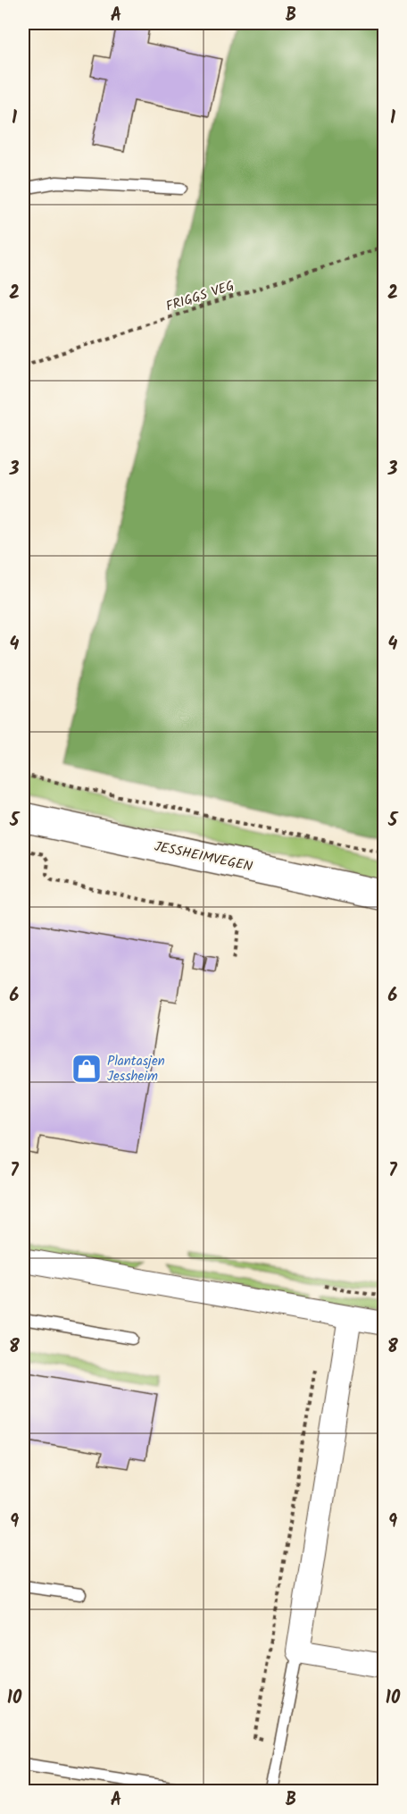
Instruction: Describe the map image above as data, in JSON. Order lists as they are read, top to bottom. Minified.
{"streets":{"main road":["JESSHEIMVEGEN"],"path":["FRIGGS VEG"]},"places":{"shop":["Plantasjen Jessheim"]},"grid":{"columns":["A","B"],"rows":["1","2","3","4","5","6","7","8","9","10"]}}
